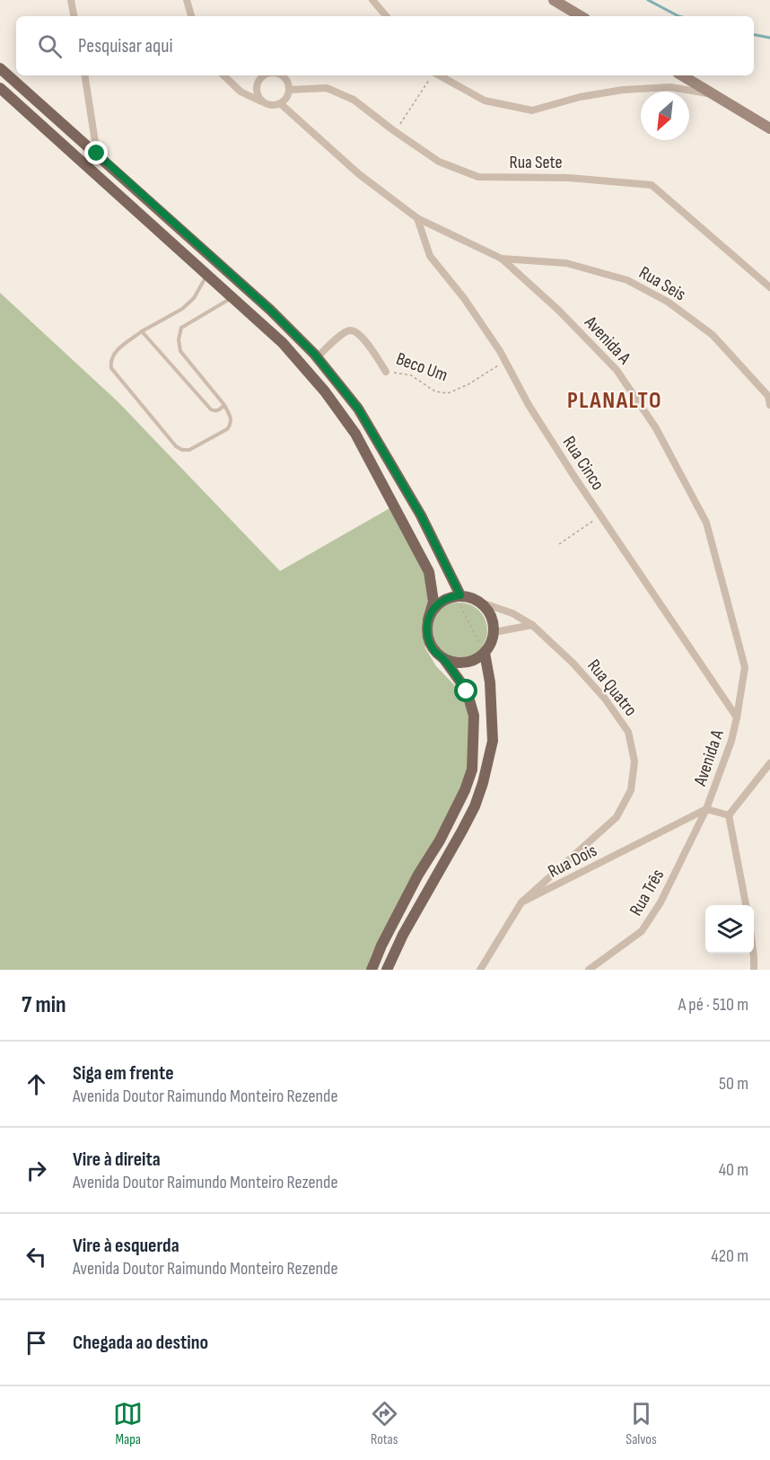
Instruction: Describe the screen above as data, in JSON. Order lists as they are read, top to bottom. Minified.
{"streets":{"street":["Rua Sete","Rua Seis","Avenida A","Beco Um","Rua Cinco","Rua Quatro","Rua Dois","Rua Três"]},"crossings":[["Rua Seis","Avenida A"],["Avenida A","Rua Cinco"],["Avenida A","Rua Dois"],["Avenida A","Rua Três"],["Beco Um","Rua Cinco"],["Rua Quatro","Rua Dois"],["Rua Dois","Rua Três"]],"districts":["PLANALTO"],"north":"bottom left","page":{"search":"Pesquisar aqui","heading":["7 min","A pé · 510 m"],"list":[["Siga em frente","Avenida Doutor Raimundo Monteiro Rezende","50 m"],["Vire à direita","Avenida Doutor Raimundo Monteiro Rezende","40 m"],["Vire à esquerda","Avenida Doutor Raimundo Monteiro Rezende","420 m"],"Chegada ao destino"],"nav":["Mapa","Rotas","Salvos"]}}
